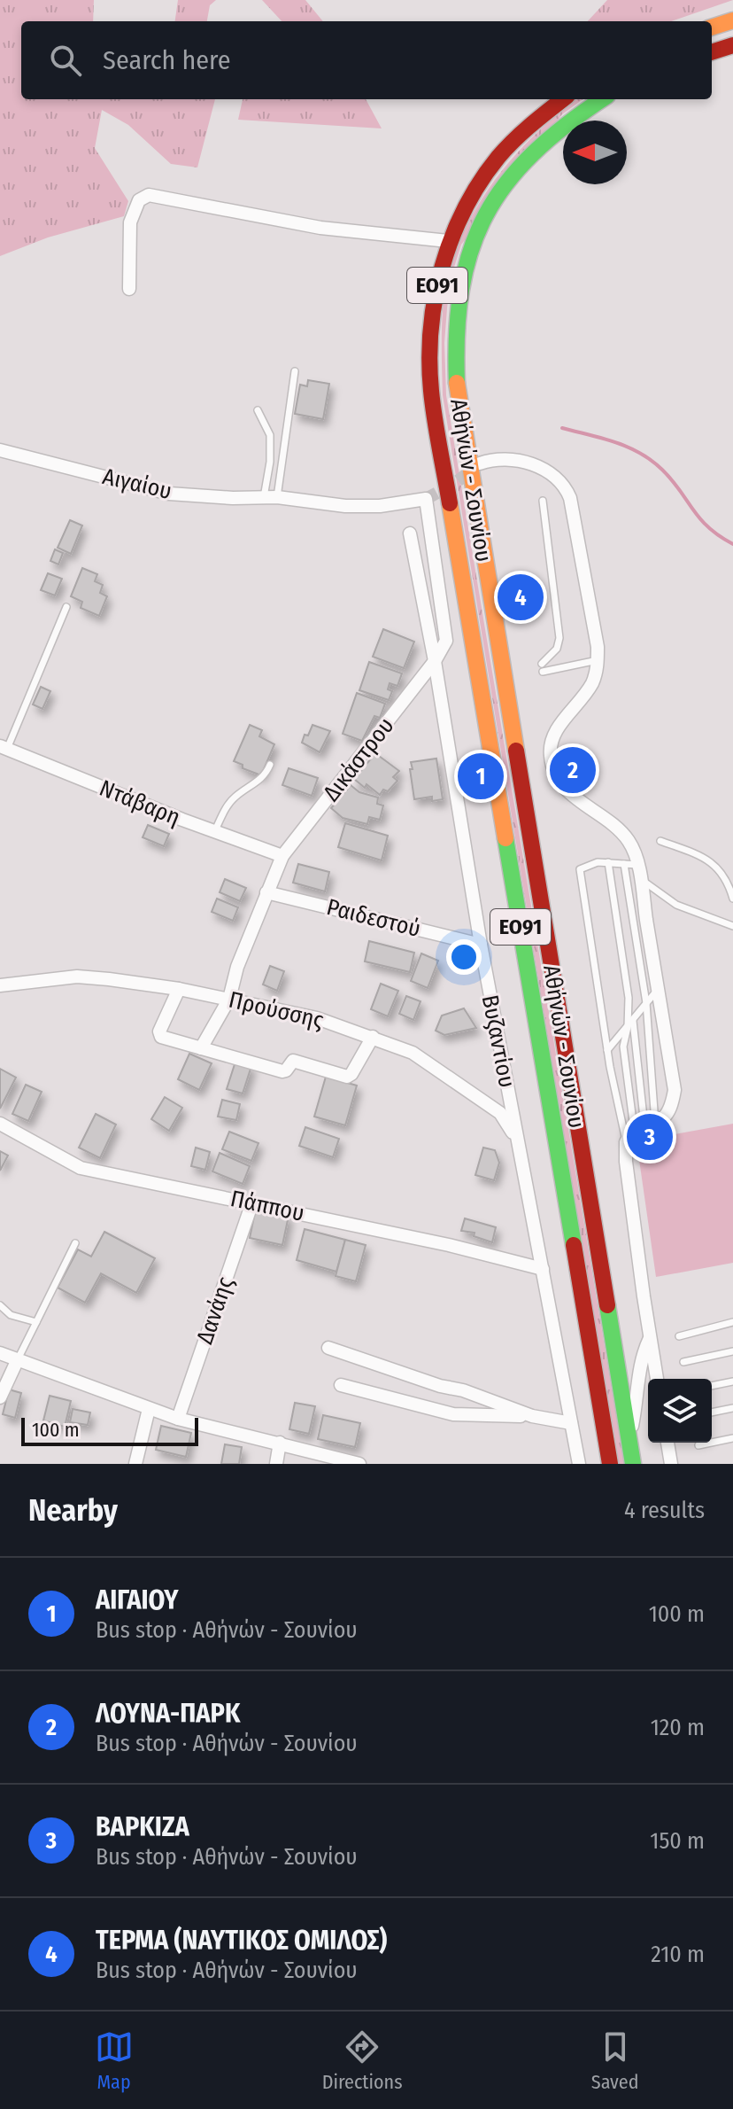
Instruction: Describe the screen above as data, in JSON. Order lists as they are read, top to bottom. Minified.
{"streets":{"main road":["ΕΟ91","Αθήνών - Σουνίου"],"street":["Αιγαίου","Δικάστρου","Ντάβαρη","Ραιδεστού","Προύσσης","Βυζαντίου","Πάππου","Δανάης"]},"crossings":[["Αιγαίου","Δικάστρου"],["Αιγαίου","Βυζαντίου"],["Δικάστρου","Ντάβαρη"],["Δικάστρου","Ραιδεστού"],["Δικάστρου","Προύσσης"],["Δικάστρου","Βυζαντίου"],["Ραιδεστού","Βυζαντίου"],["Προύσσης","Βυζαντίου"],["Βυζαντίου","Πάππου"],["Πάππου","Δανάης"]],"scale_bar":"100 m","north":"left","page":{"search":"Search here","pins":["4","2","1","3"],"scale":"100 m","heading":["Nearby","4 results"],"list":[{"mark":"1","name":"ΑΙΓΑΙΟΥ","note":"Bus stop · Αθήνών - Σουνίου","value":"100 m"},{"mark":"2","name":"ΛΟΥΝΑ-ΠΑΡΚ","note":"Bus stop · Αθήνών - Σουνίου","value":"120 m"},{"mark":"3","name":"ΒΑΡΚΙΖΑ","note":"Bus stop · Αθήνών - Σουνίου","value":"150 m"},{"mark":"4","name":"ΤΕΡΜΑ (ΝΑΥΤΙΚΟΣ ΟΜΙΛΟΣ)","note":"Bus stop · Αθήνών - Σουνίου","value":"210 m"}],"nav":["Map","Directions","Saved"]}}
